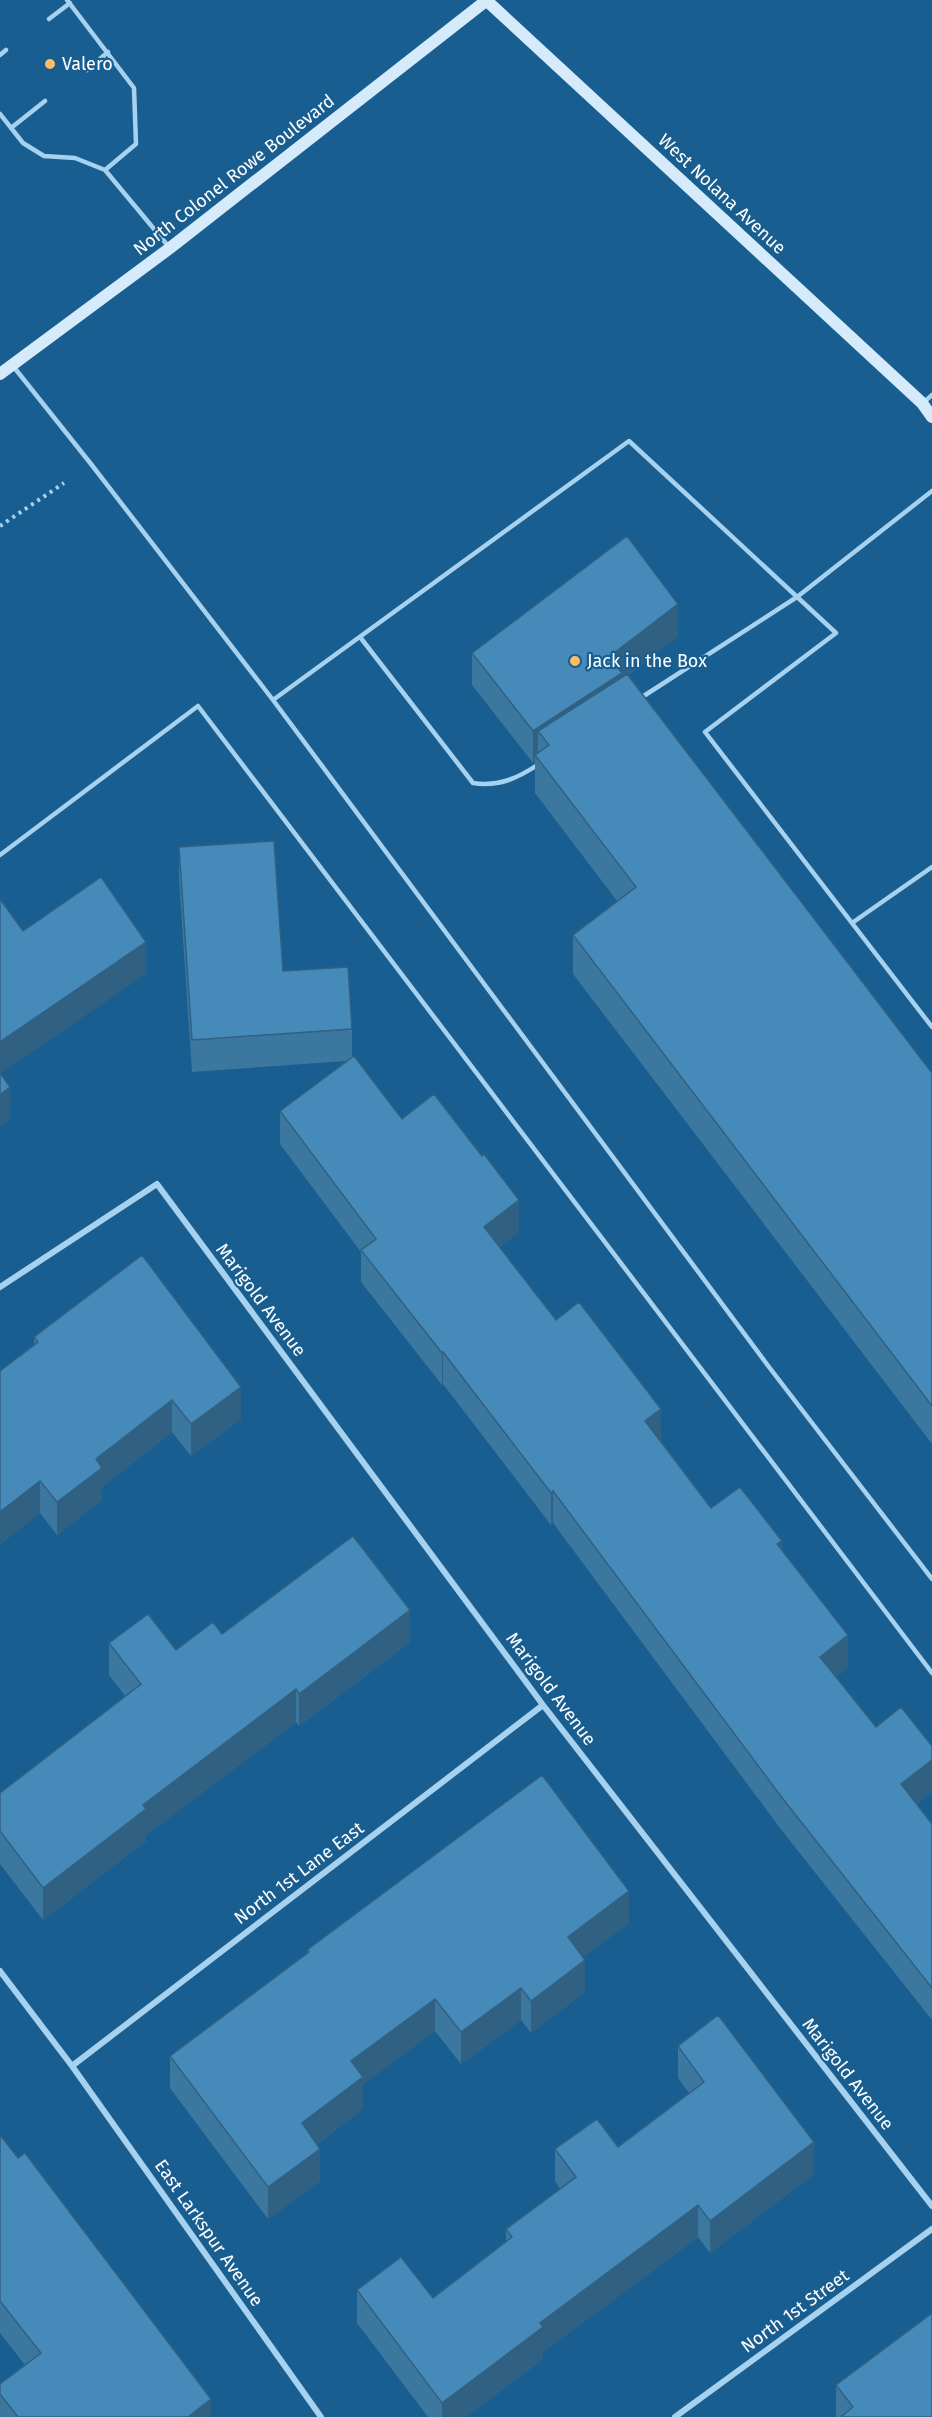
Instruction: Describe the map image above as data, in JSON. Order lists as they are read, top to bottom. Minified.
{"streets":{"main road":["North Colonel Rowe Boulevard","West Nolana Avenue"],"street":["Marigold Avenue","North 1st Lane East","East Larkspur Avenue","North 1st Street"]},"crossings":[["North Colonel Rowe Boulevard","West Nolana Avenue"],["Marigold Avenue","North 1st Lane East"],["North 1st Lane East","East Larkspur Avenue"]],"places":["Valero","Jack in the Box"]}
